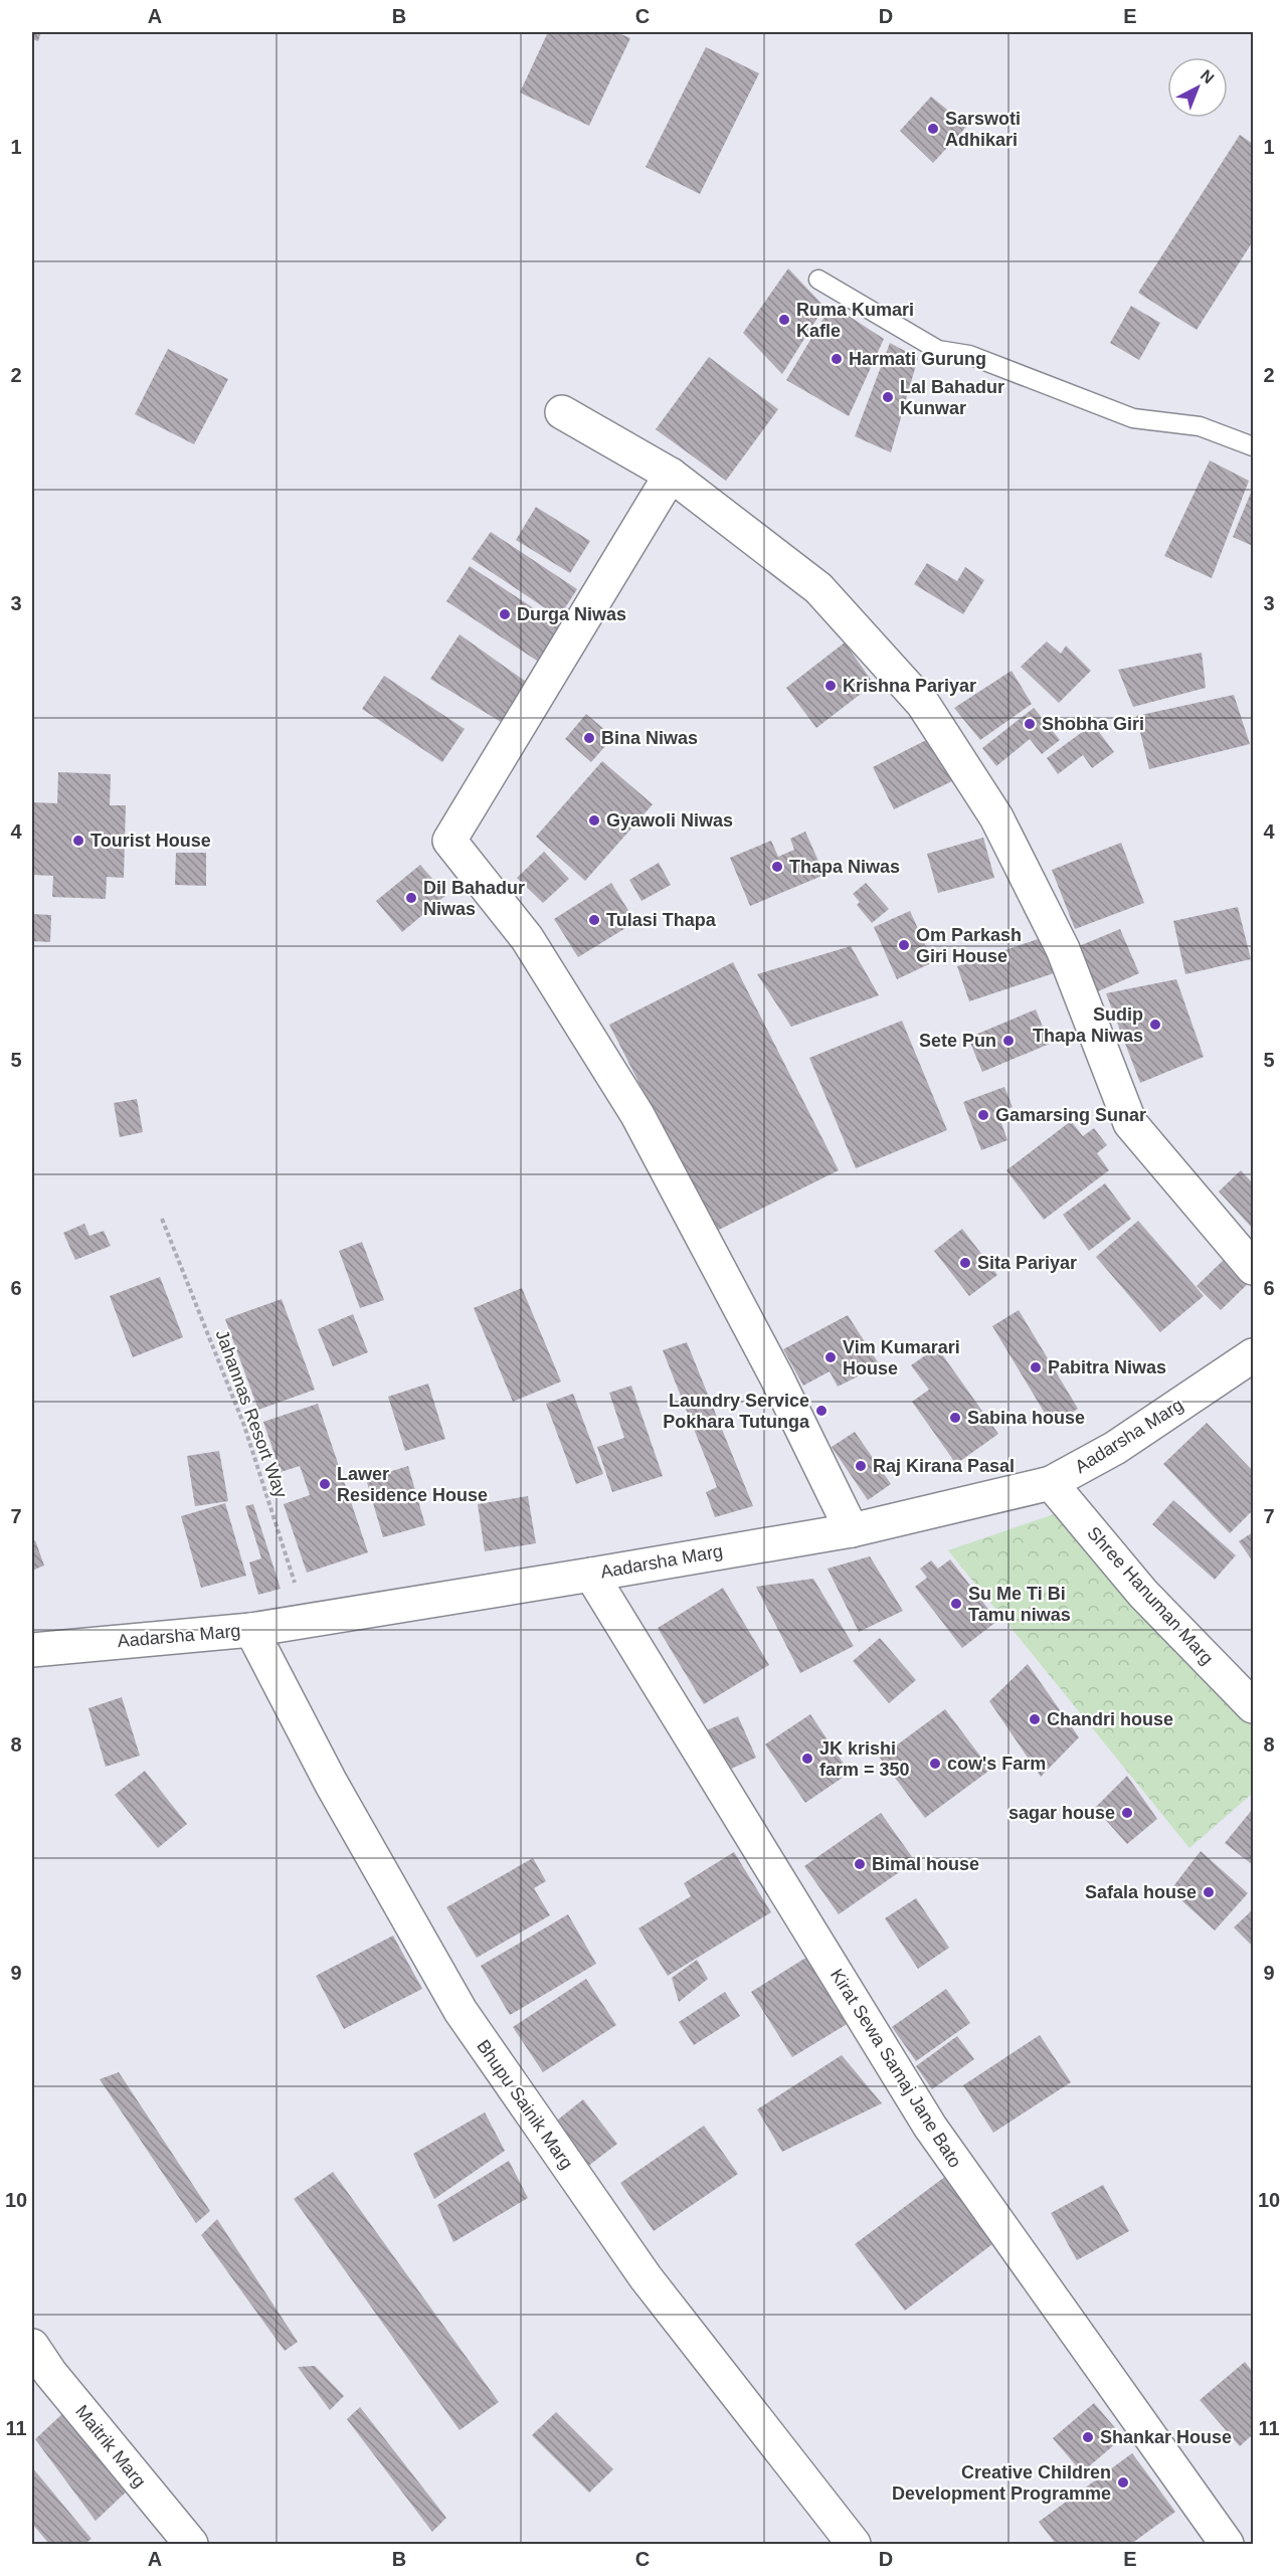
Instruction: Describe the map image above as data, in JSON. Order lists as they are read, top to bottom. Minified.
{"streets":{"street":["Aadarsha Marg","Shree Hanuman Marg","Kirat Sewa Samaj Jane Bato","Bhupu Sainik Marg","Maitrik Marg"],"path":["Jahannas Resort Way"]},"crossings":[["Jahannas Resort Way","Aadarsha Marg"],["Aadarsha Marg","Shree Hanuman Marg"],["Aadarsha Marg","Kirat Sewa Samaj Jane Bato"],["Aadarsha Marg","Bhupu Sainik Marg"]],"places":["Sarswoti Adhikari","Ruma Kumari Kafle","Harmati Gurung","Lal Bahadur Kunwar","Durga Niwas","Krishna Pariyar","Shobha Giri","Bina Niwas","Gyawoli Niwas","Tourist House","Thapa Niwas","Dil Bahadur Niwas","Tulasi Thapa","Om Parkash Giri House","Sudip Thapa Niwas","Sete Pun","Gamarsing Sunar","Sita Pariyar","Vim Kumarari House","Pabitra Niwas","Laundry Service Pokhara Tutunga","Sabina house","Raj Kirana Pasal","Lawer Residence House","Su Me Ti Bi Tamu niwas","Chandri house","JK krishi farm = 350","cow's Farm","sagar house","Bimal house","Safala house","Shankar House","Creative Children Development Programme"],"north":"top right","grid":{"columns":["A","B","C","D","E"],"rows":["1","2","3","4","5","6","7","8","9","10","11"]}}
